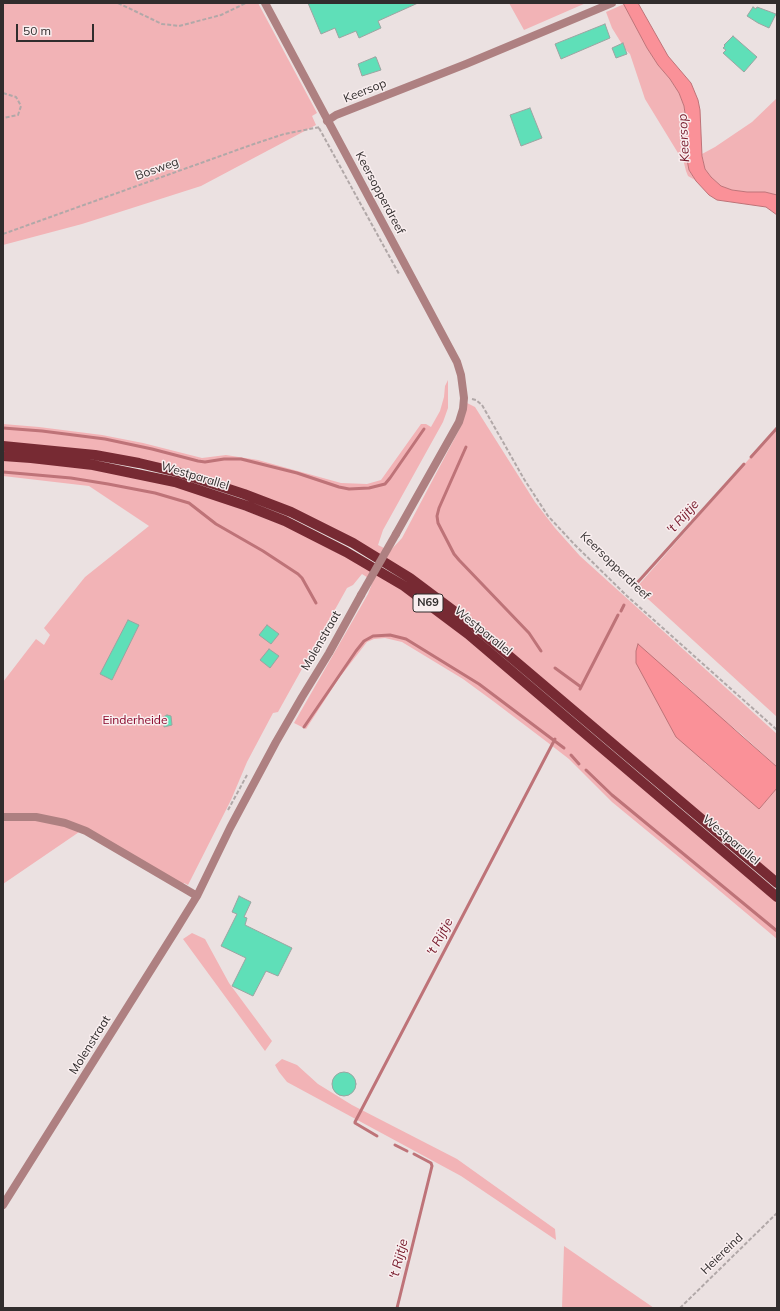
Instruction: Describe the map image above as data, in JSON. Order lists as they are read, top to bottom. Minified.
{"streets":{"main road":["Westparallel","N69"],"street":["Keersop","Keersopperdreef","Molenstraat"],"path":["Bosweg","Heiereind"]},"crossings":[["Keersop","Keersopperdreef"],["Bosweg","Keersopperdreef"],["Keersopperdreef","Molenstraat"]],"water":["Keersop","'t Rijtje"],"parks":["Einderheide"],"scale_bar":"50 m"}
